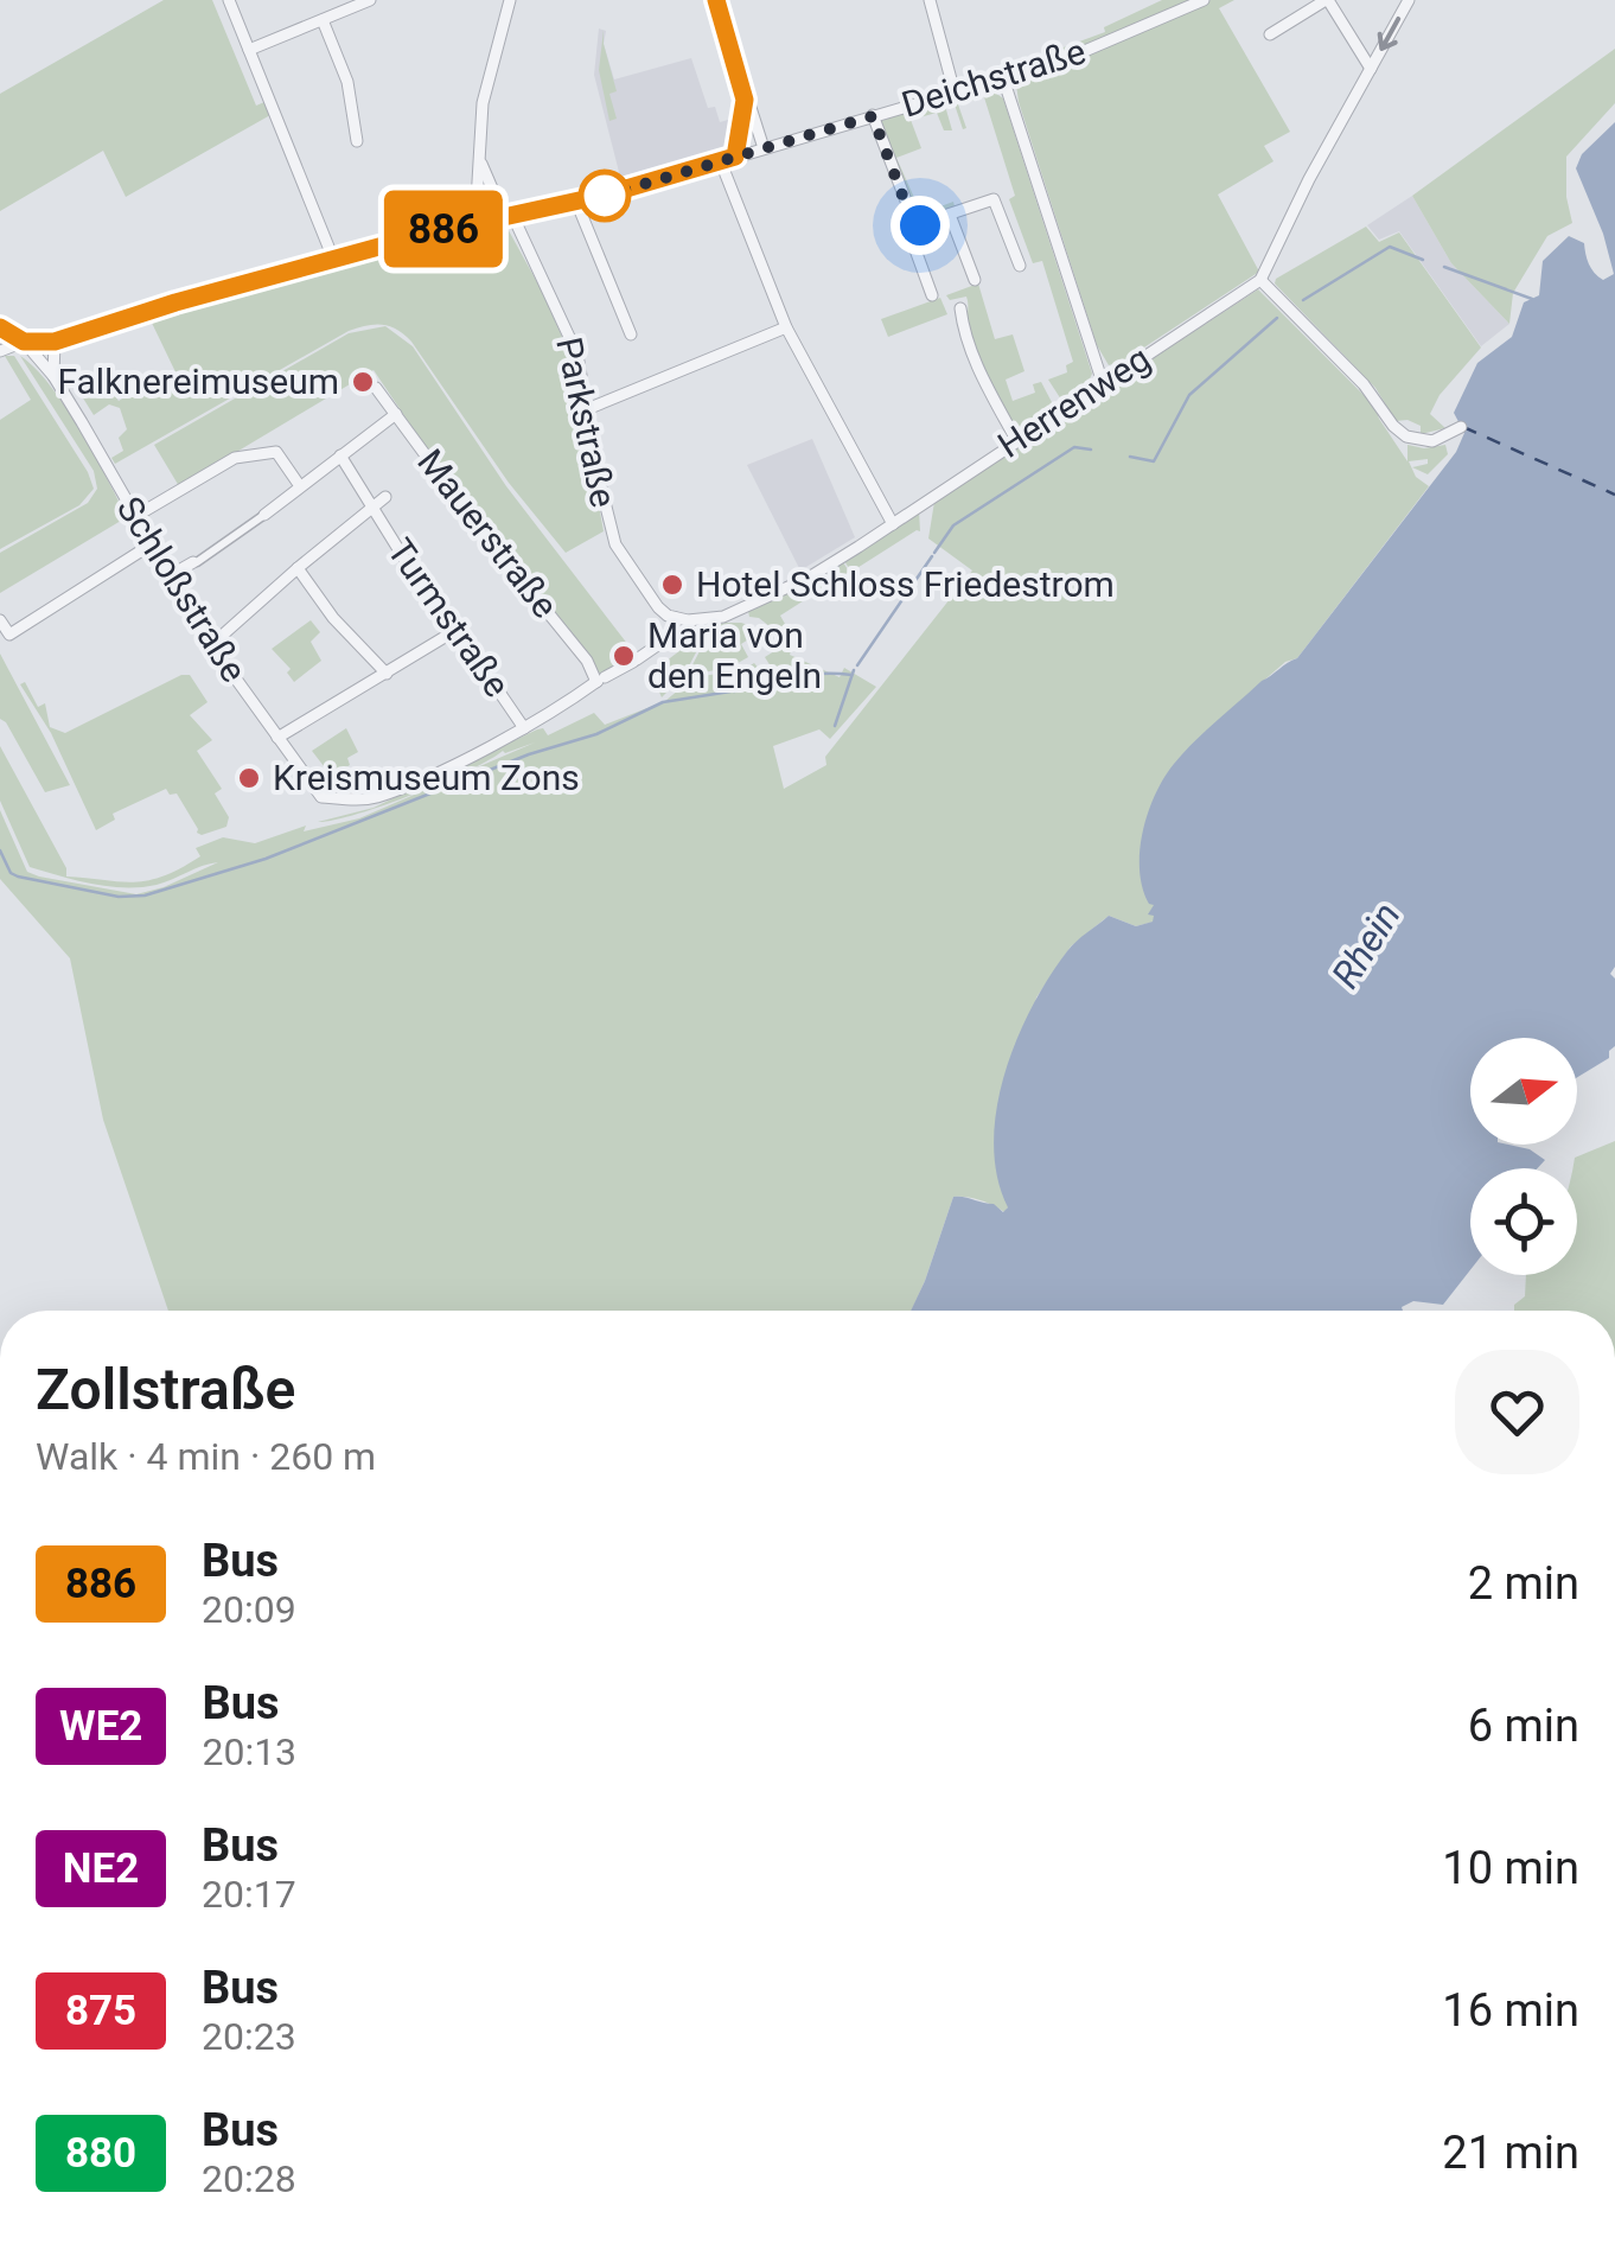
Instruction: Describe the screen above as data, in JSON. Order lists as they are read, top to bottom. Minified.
{"streets":{"street":["Deichstraße","Herrenweg","Parkstraße","Mauerstraße","Schloßstraße","Turmstraße"]},"crossings":[["Deichstraße","Parkstraße"],["Deichstraße","Schloßstraße"],["Herrenweg","Parkstraße"],["Schloßstraße","Turmstraße"]],"water":["Rhein"],"places":["Falknereimuseum","Hotel Schloss Friedestrom","Maria von den Engeln","Kreismuseum Zons"],"lines":["bus line 886"],"north":"right","page":{"on_map":"886","heading":["Zollstraße","Walk · 4 min · 260 m"],"list":[{"mark":"886","name":"Bus","note":"20:09","value":"2 min"},{"mark":"WE2","name":"Bus","note":"20:13","value":"6 min"},{"mark":"NE2","name":"Bus","note":"20:17","value":"10 min"},{"mark":"875","name":"Bus","note":"20:23","value":"16 min"},{"mark":"880","name":"Bus","note":"20:28","value":"21 min"}]}}
